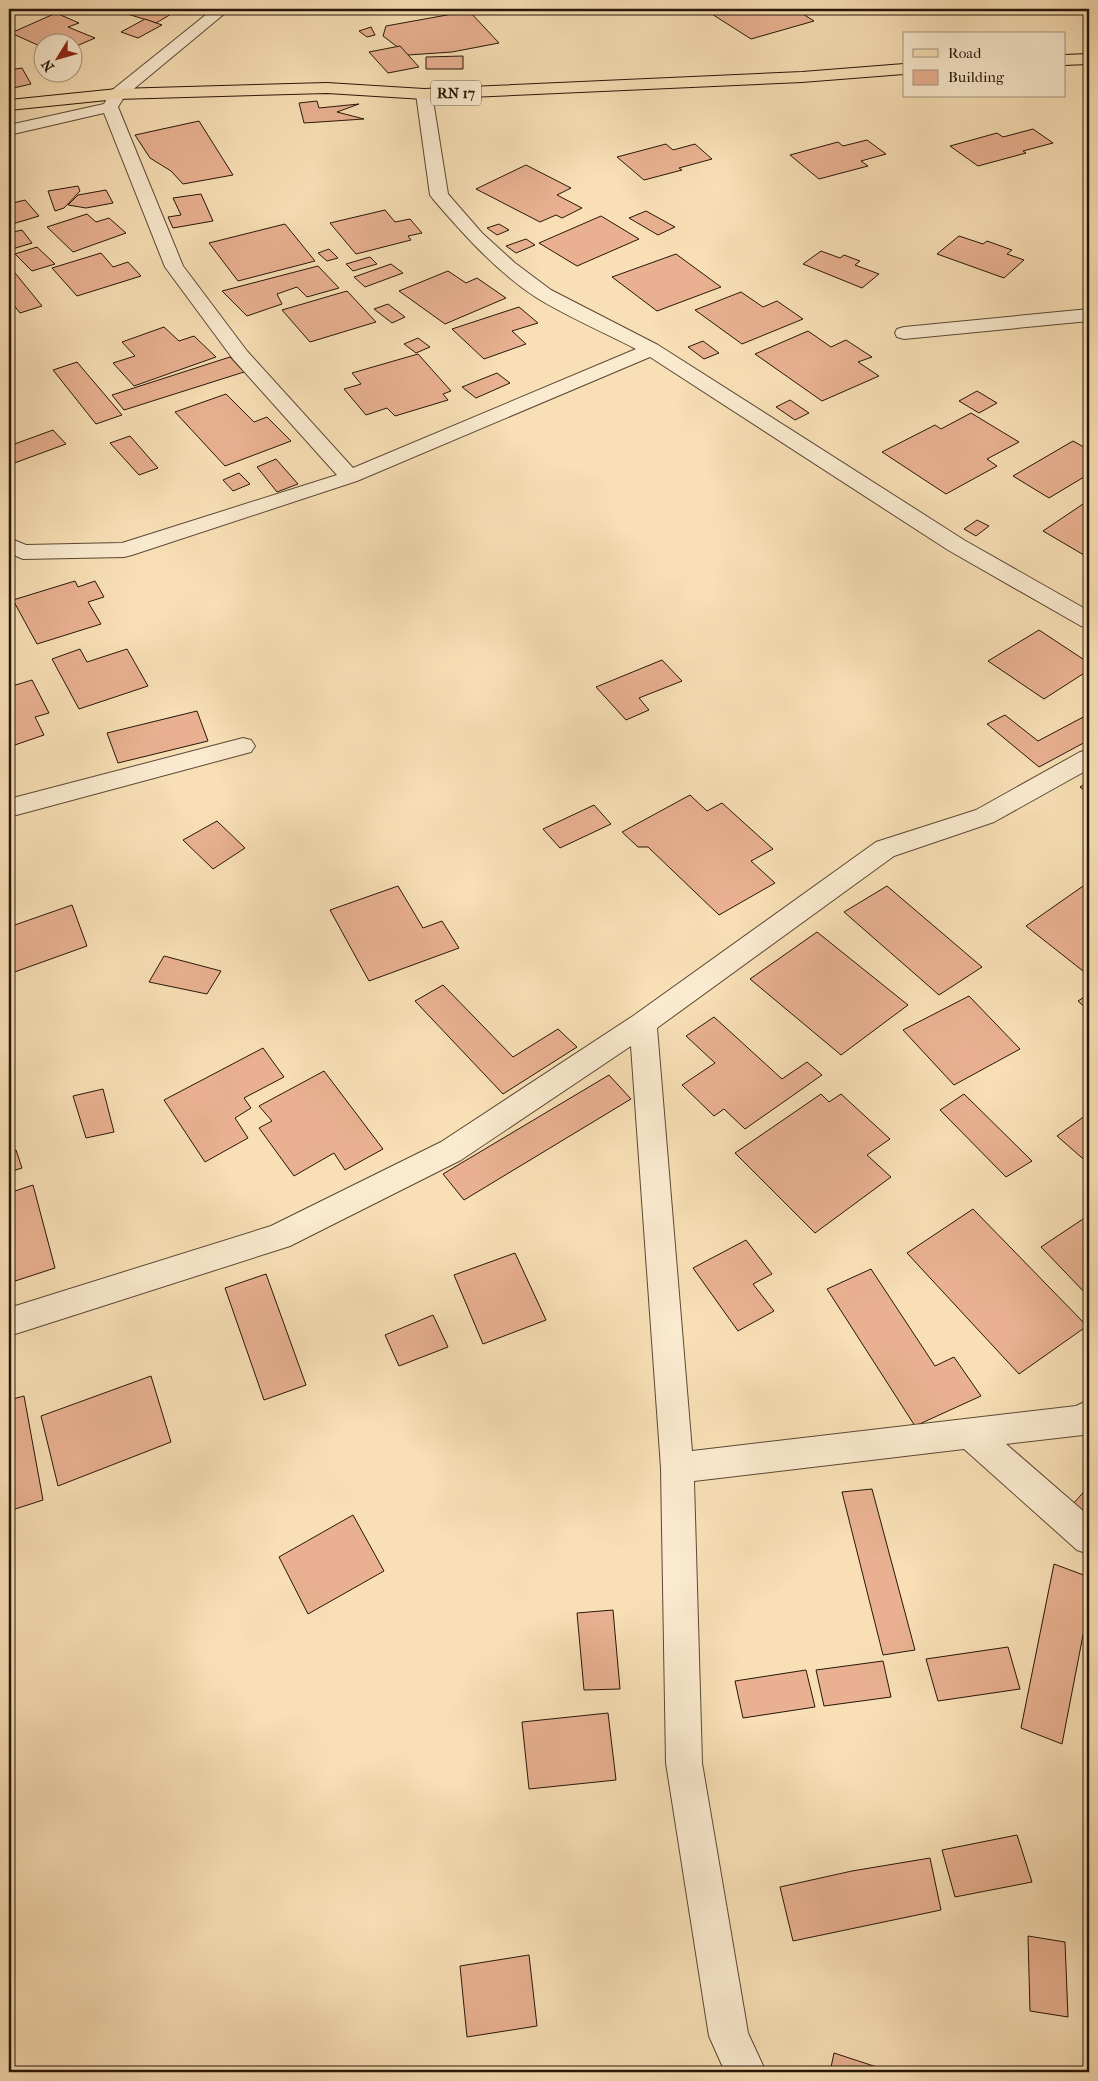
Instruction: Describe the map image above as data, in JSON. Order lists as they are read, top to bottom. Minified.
{"streets":{"main road":["RN 17"]},"legend":["Road","Building"],"north":"bottom left"}
